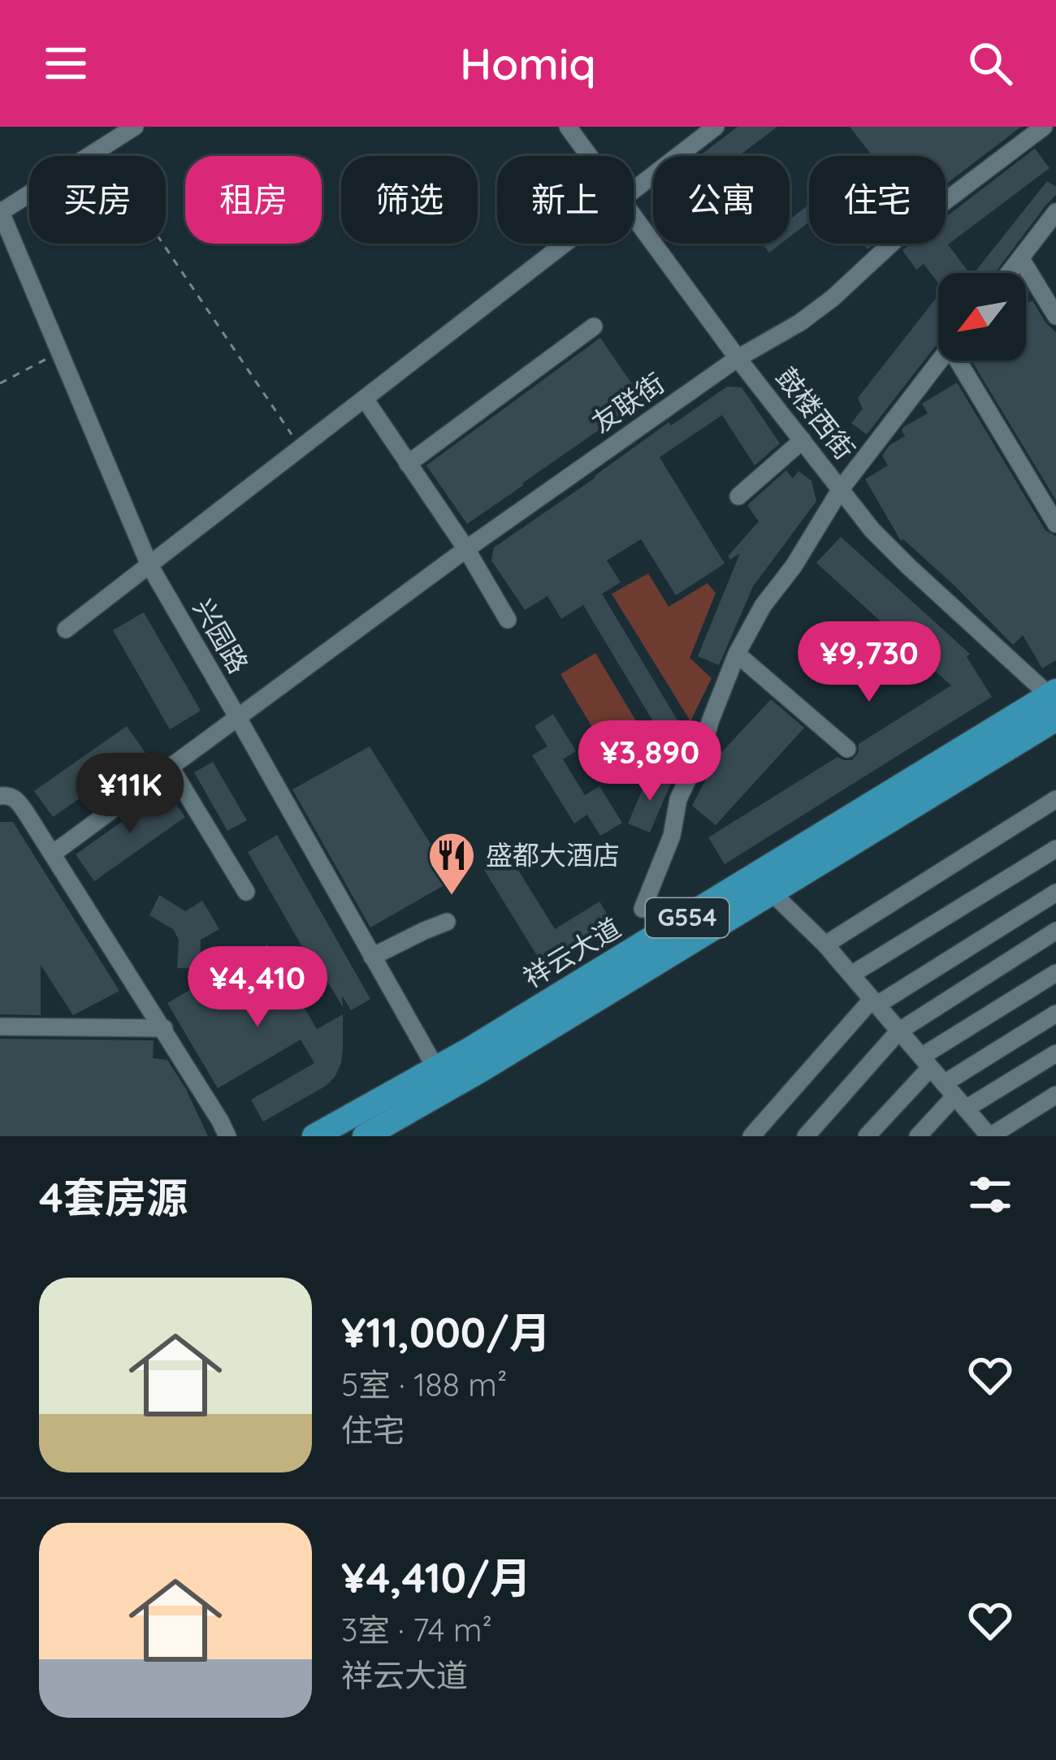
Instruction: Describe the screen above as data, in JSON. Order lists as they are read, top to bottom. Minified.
{"streets":{"highway":["G554","祥云大道"],"street":["友联街","鼓楼西街","兴园路"]},"crossings":[["友联街","鼓楼西街"],["友联街","兴园路"],["鼓楼西街","祥云大道"],["兴园路","祥云大道"]],"places":{"restaurant":["盛都大酒店"]},"north":"bottom left","page":{"header":"Homiq","chip":["买房","租房","筛选","新上","公寓","住宅"],"price":["¥9,730","¥3,890","¥11K","¥4,410"],"heading":"4套房源","list":[{"name":"¥11,000/月","note":"5室 · 188 m² · 住宅"},{"name":"¥4,410/月","note":"3室 · 74 m² · 祥云大道"}]}}
